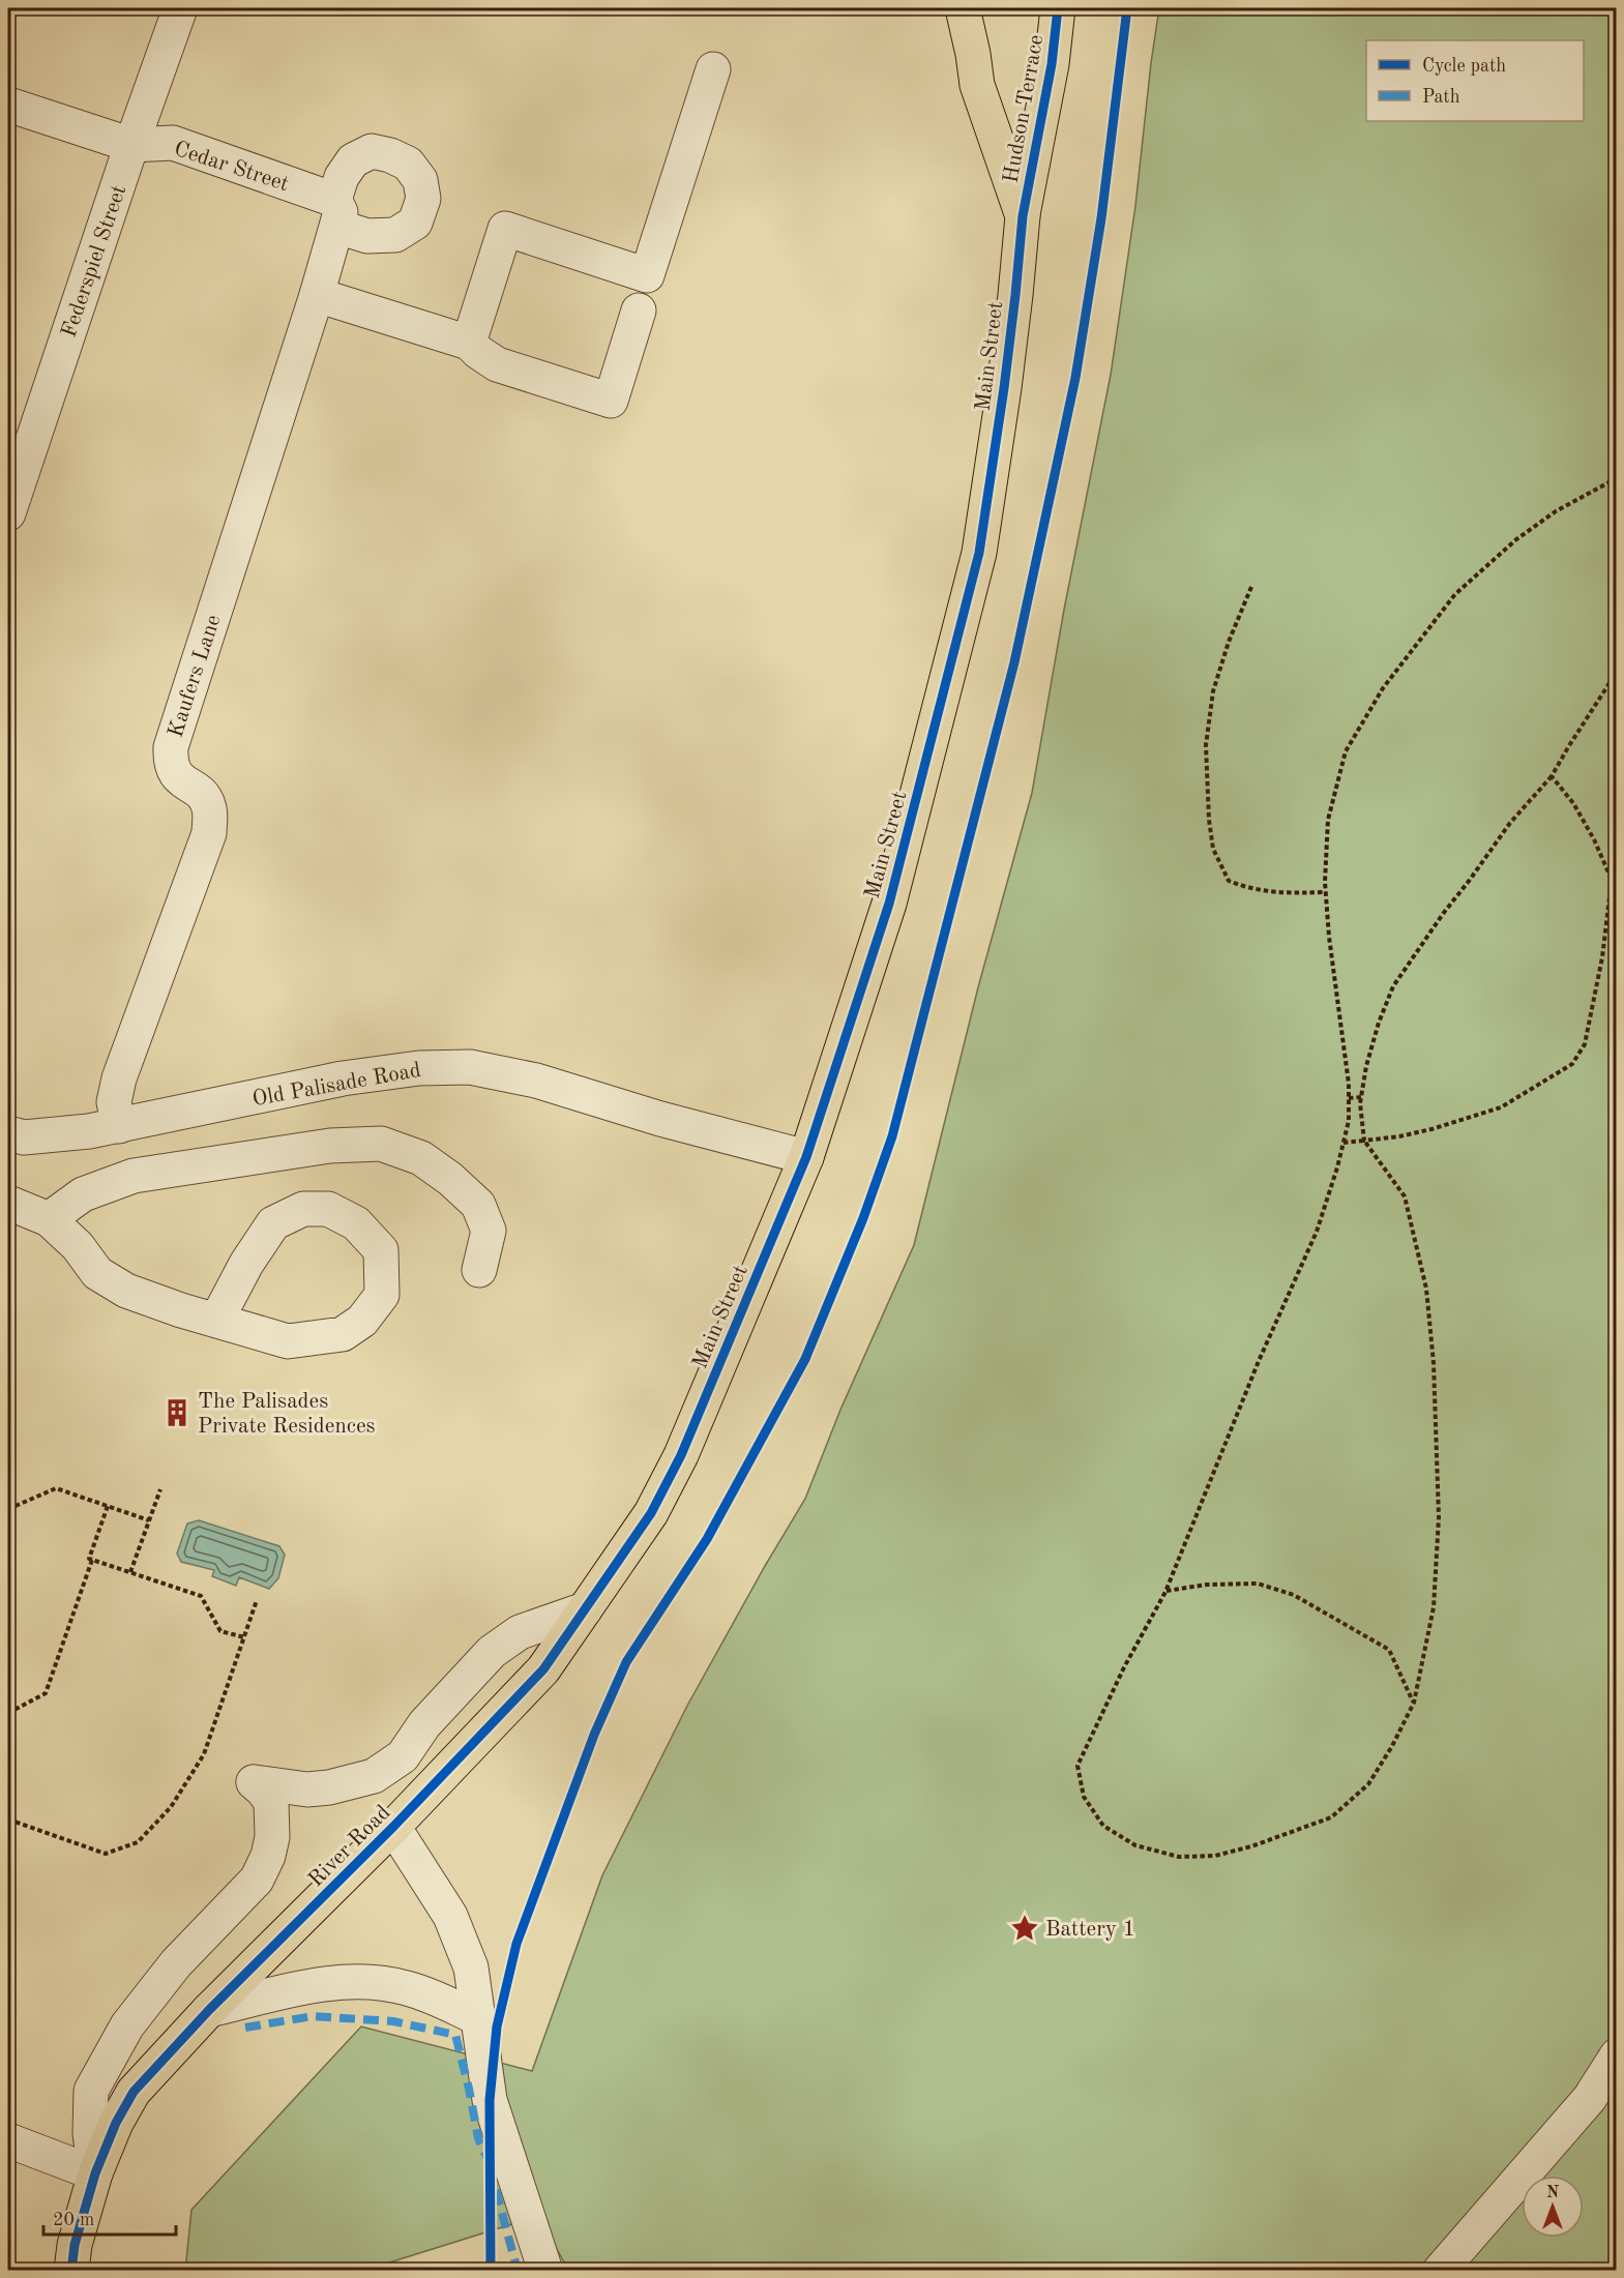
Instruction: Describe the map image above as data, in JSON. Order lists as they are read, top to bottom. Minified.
{"streets":{"main road":["Hudson Terrace","Main Street","River Road"],"street":["Cedar Street","Federspiel Street","Kaufers Lane","Old Palisade Road"]},"crossings":[["Hudson Terrace","Main Street"],["Cedar Street","Federspiel Street"],["Cedar Street","Kaufers Lane"],["Main Street","Old Palisade Road"],["Main Street","River Road"],["Kaufers Lane","Old Palisade Road"]],"places":{"building":["The Palisades Private Residences"],"place":["Battery 1"]},"legend":["Cycle path","Path"],"scale_bar":"20 m","north":"top"}
